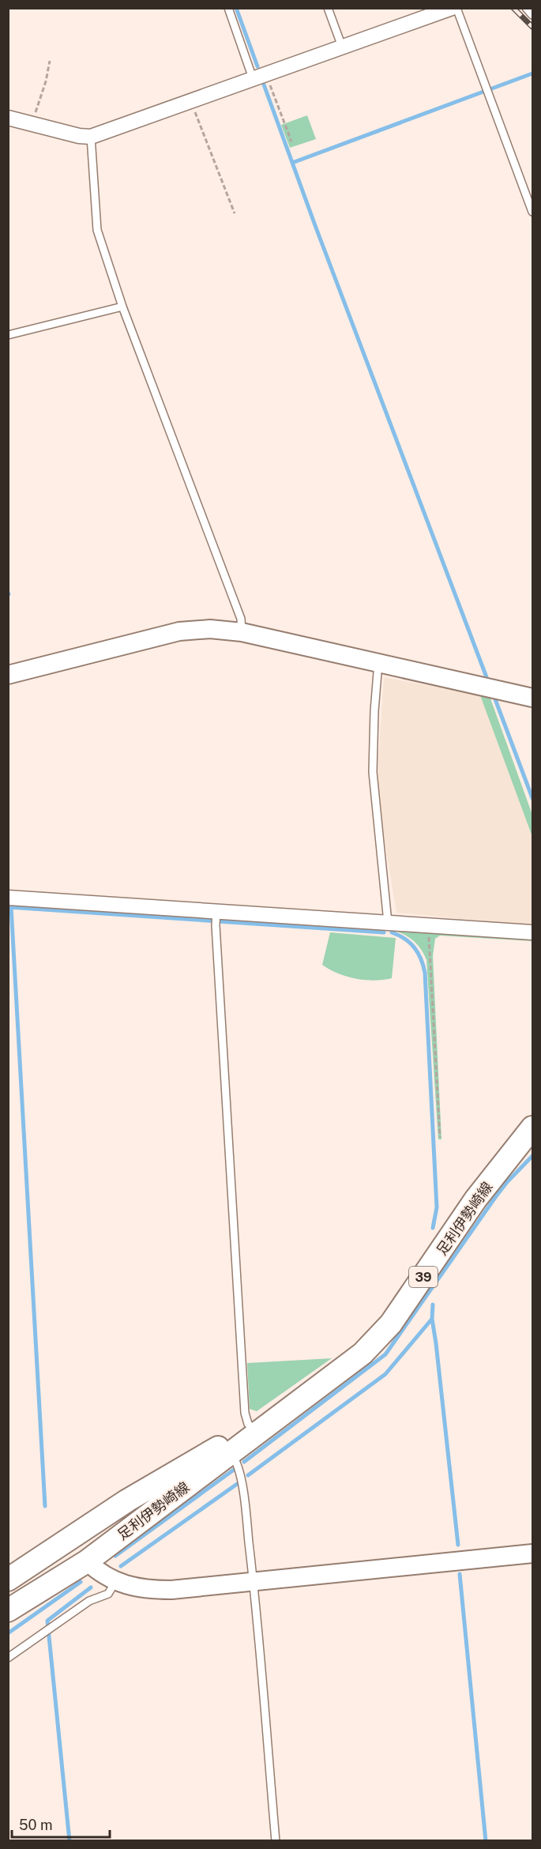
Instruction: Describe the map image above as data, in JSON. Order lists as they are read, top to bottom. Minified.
{"streets":{"main road":["足利伊勢崎線","39"]},"scale_bar":"50 m"}
